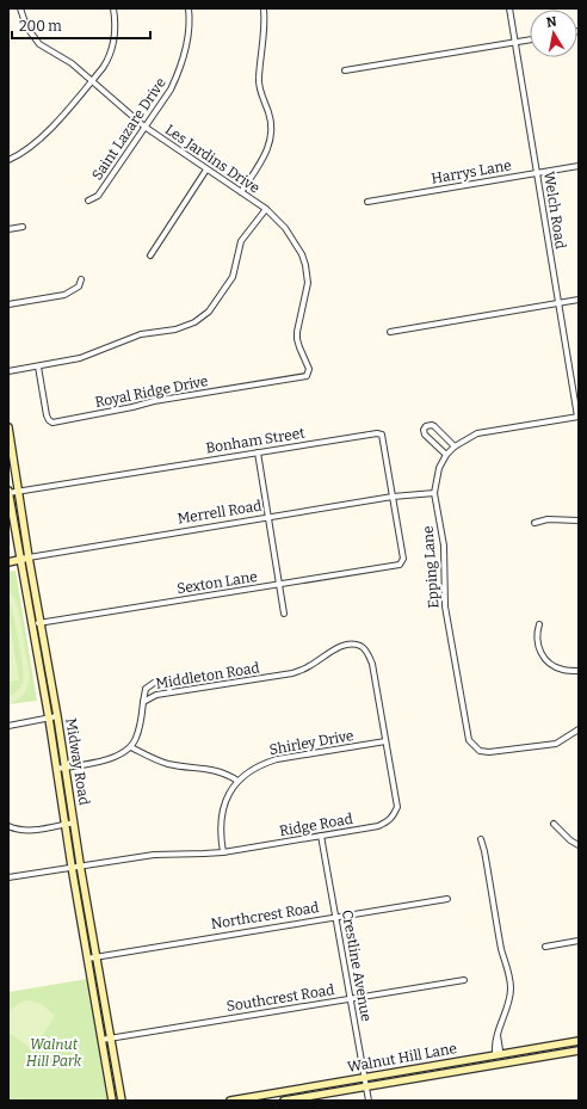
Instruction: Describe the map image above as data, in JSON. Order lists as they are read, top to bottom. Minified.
{"streets":{"main road":["Merrell Road","Midway Road","Walnut Hill Lane"],"street":["Saint Lazare Drive","Les Jardins Drive","Harrys Lane","Welch Road","Royal Ridge Drive","Bonham Street","Epping Lane","Sexton Lane","Middleton Road","Shirley Drive","Ridge Road","Northcrest Road","Crestline Avenue","Southcrest Road"]},"crossings":[["Saint Lazare Drive","Les Jardins Drive"],["Les Jardins Drive","Royal Ridge Drive"],["Harrys Lane","Welch Road"],["Welch Road","Epping Lane"],["Bonham Street","Merrell Road"],["Bonham Street","Sexton Lane"],["Bonham Street","Midway Road"],["Merrell Road","Epping Lane"],["Merrell Road","Midway Road"],["Sexton Lane","Midway Road"],["Middleton Road","Ridge Road"],["Shirley Drive","Ridge Road"],["Midway Road","Ridge Road"],["Midway Road","Northcrest Road"],["Midway Road","Southcrest Road"],["Ridge Road","Crestline Avenue"],["Northcrest Road","Crestline Avenue"],["Crestline Avenue","Southcrest Road"],["Crestline Avenue","Walnut Hill Lane"]],"parks":["Walnut Hill Park"],"scale_bar":"200 m","north":"top"}
